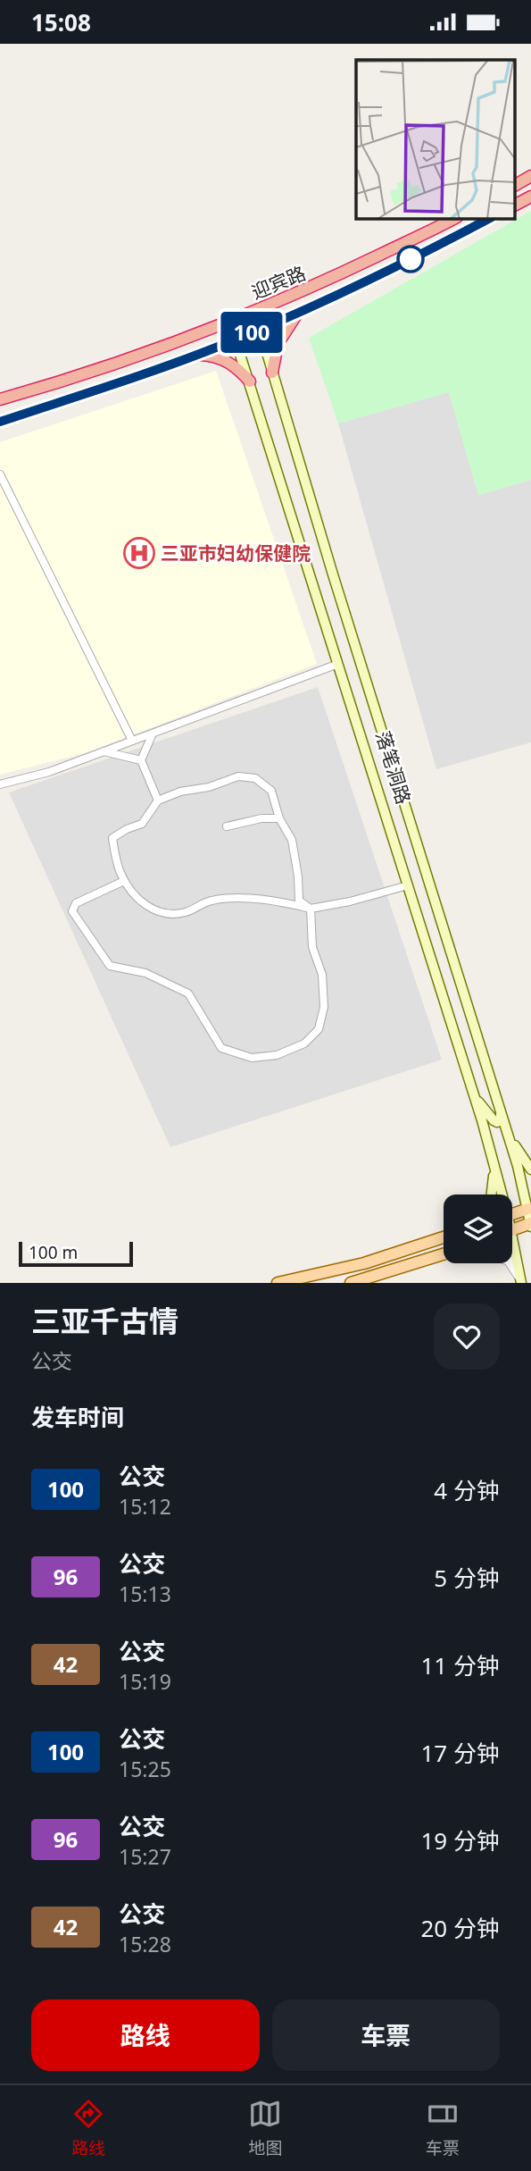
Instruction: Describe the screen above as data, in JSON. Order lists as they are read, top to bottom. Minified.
{"streets":{"highway":["迎宾路"],"main road":["落笔洞路"]},"crossings":[["迎宾路","落笔洞路"]],"places":{"hospital":["三亚市妇幼保健院"]},"lines":["bus line 100"],"scale_bar":"100 m","page":{"status":"15:08","on_map":"100","scale":"100 m","heading":[["三亚千古情","公交"],"发车时间"],"list":[{"mark":"100","name":"公交","note":"15:12","value":"4 分钟"},{"mark":"96","name":"公交","note":"15:13","value":"5 分钟"},{"mark":"42","name":"公交","note":"15:19","value":"11 分钟"},{"mark":"100","name":"公交","note":"15:25","value":"17 分钟"},{"mark":"96","name":"公交","note":"15:27","value":"19 分钟"},{"mark":"42","name":"公交","note":"15:28","value":"20 分钟"}],"buttons":["路线","车票"],"tabs":["路线","地图","车票"]}}
